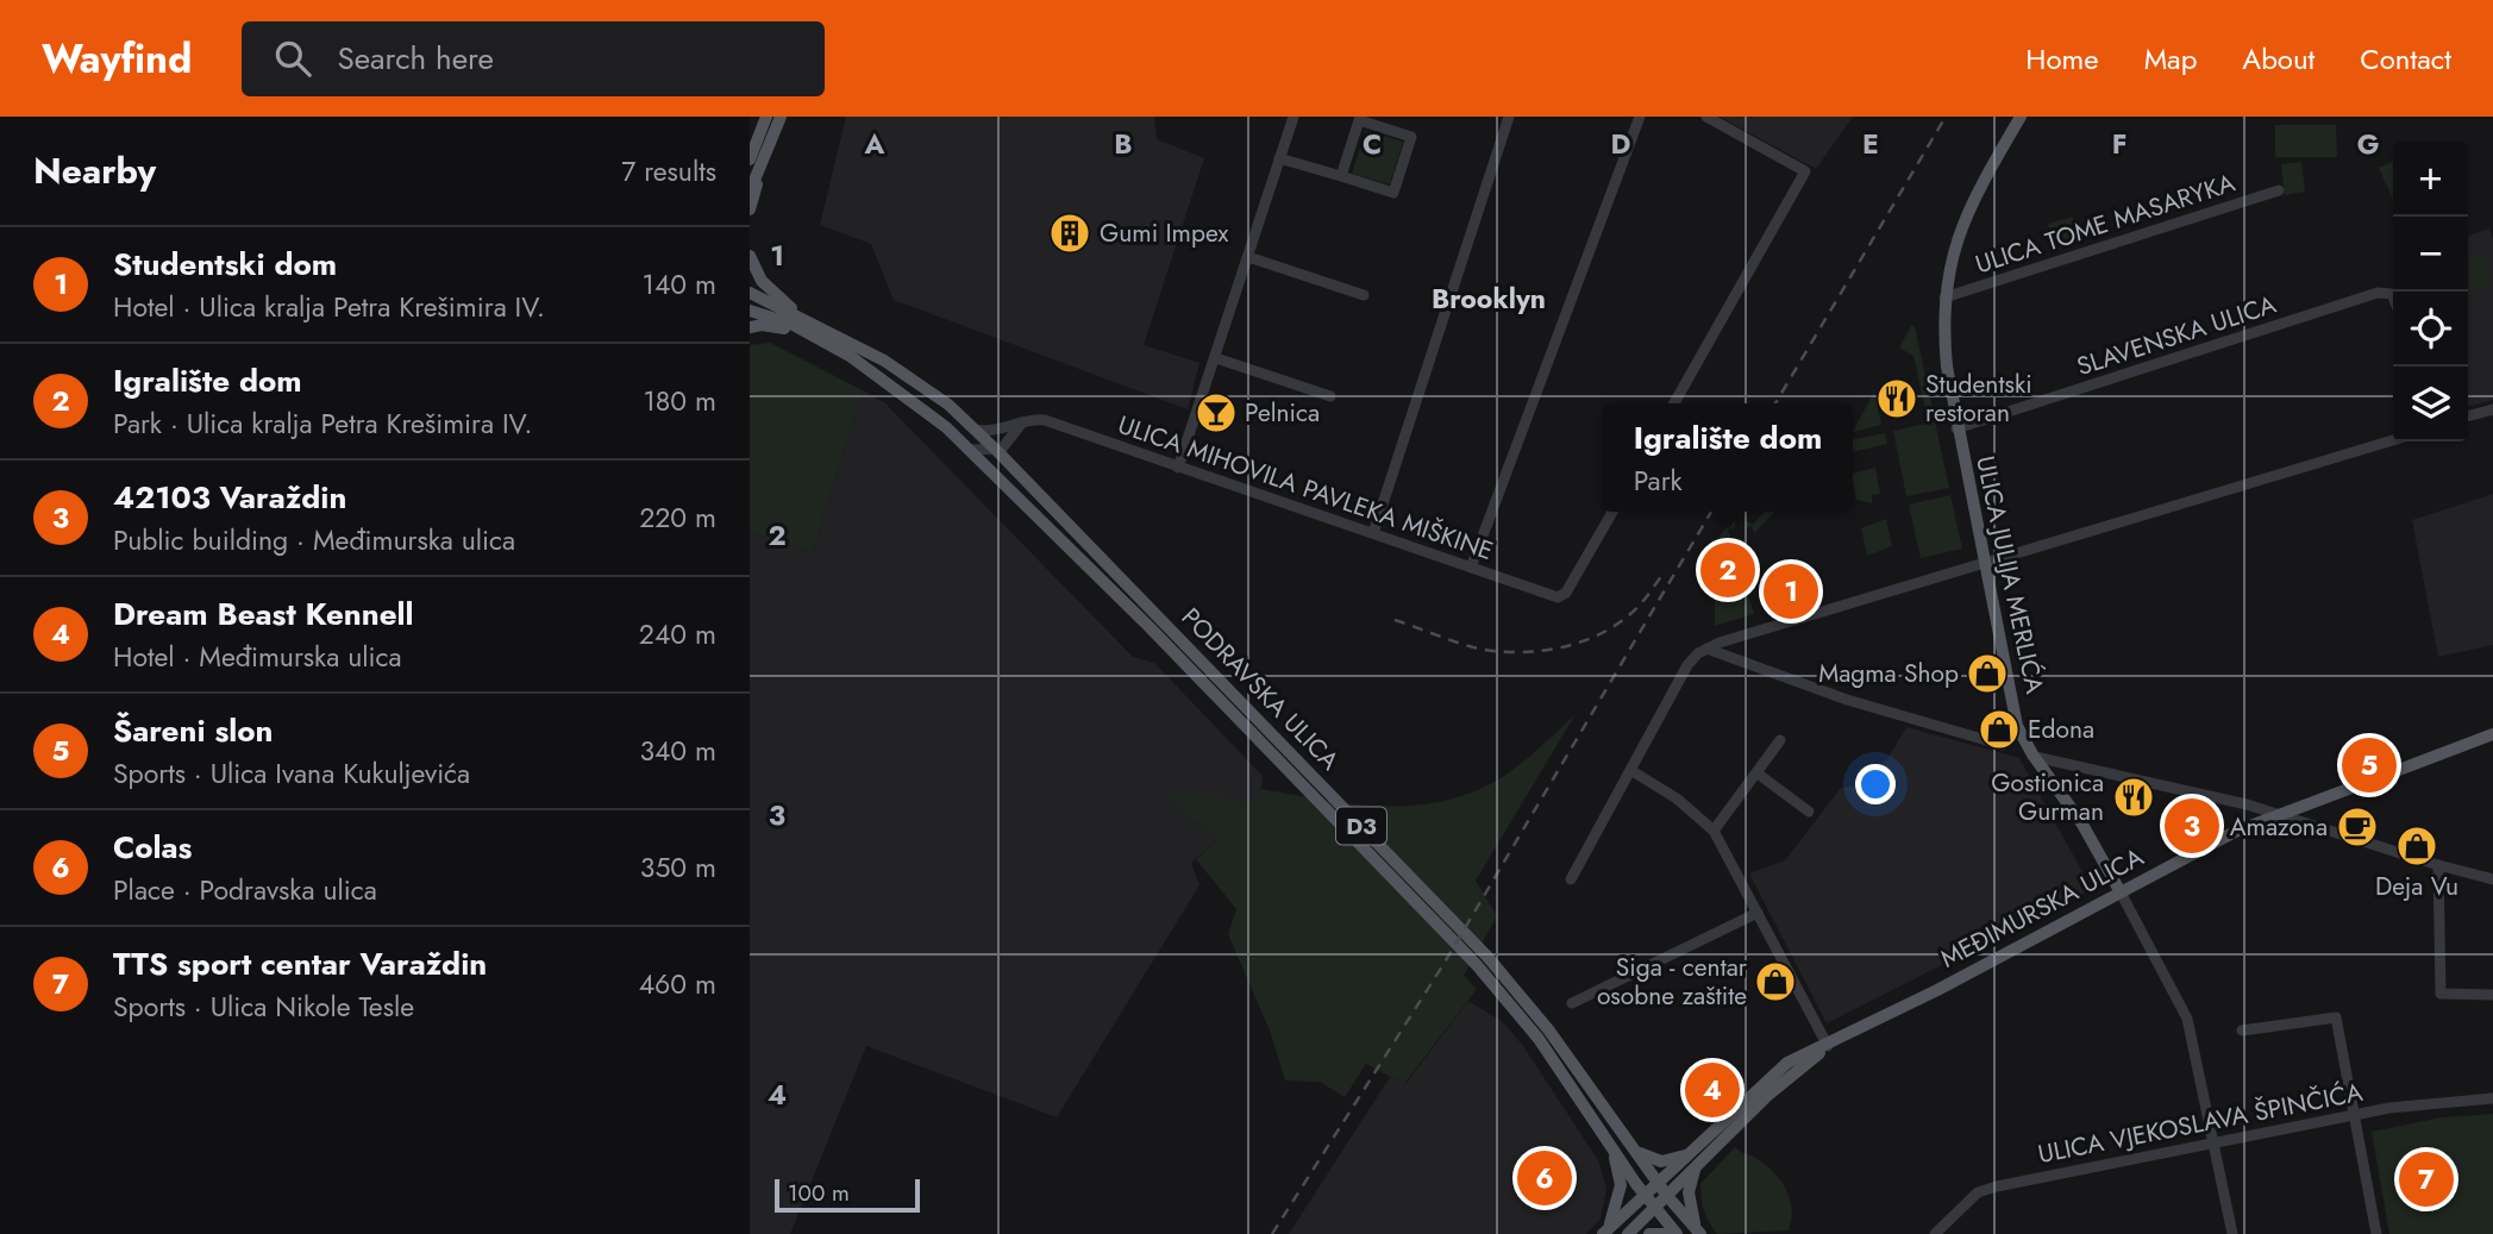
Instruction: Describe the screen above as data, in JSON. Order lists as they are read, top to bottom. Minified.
{"streets":{"main road":["ULICA JULIJA MERLIĆA","PODRAVSKA ULICA","D3","MEĐIMURSKA ULICA"],"street":["ULICA TOME MASARYKA","SLAVENSKA ULICA","ULICA MIHOVILA PAVLEKA MIŠKINE","ULICA VJEKOSLAVA ŠPINČIĆA"]},"crossings":[["ULICA TOME MASARYKA","ULICA JULIJA MERLIĆA"],["SLAVENSKA ULICA","ULICA JULIJA MERLIĆA"],["ULICA MIHOVILA PAVLEKA MIŠKINE","PODRAVSKA ULICA"],["ULICA JULIJA MERLIĆA","MEĐIMURSKA ULICA"],["PODRAVSKA ULICA","D3"],["PODRAVSKA ULICA","MEĐIMURSKA ULICA"],["D3","MEĐIMURSKA ULICA"]],"districts":["Brooklyn"],"places":{"building":["Gumi Impex"],"restaurant":["Studentski restoran","Gostionica Gurman"],"bar":["Pelnica"],"shop":["Magma Shop","Edona","Deja Vu","Siga - centar osobne zaštite"],"cafe":["Amazona"]},"scale_bar":"100 m","page":{"header":"Wayfind","search":"Search here","nav":["Home","Map","About","Contact"],"heading":["Nearby","7 results"],"map_buttons":["+","−"],"list":[{"mark":"1","name":"Studentski dom","note":"Hotel · Ulica kralja Petra Krešimira IV.","value":"140 m"},{"mark":"2","name":"Igralište dom","note":"Park · Ulica kralja Petra Krešimira IV.","value":"180 m"},{"mark":"3","name":"42103 Varaždin","note":"Public building · Međimurska ulica","value":"220 m"},{"mark":"4","name":"Dream Beast Kennell","note":"Hotel · Međimurska ulica","value":"240 m"},{"mark":"5","name":"Šareni slon","note":"Sports · Ulica Ivana Kukuljevića","value":"340 m"},{"mark":"6","name":"Colas","note":"Place · Podravska ulica","value":"350 m"},{"mark":"7","name":"TTS sport centar Varaždin","note":"Sports · Ulica Nikole Tesle","value":"460 m"}],"popup":["Igralište dom","Park"],"pins":["2","1","5","3","4","6","7"],"scale":"100 m"},"grid":{"columns":["A","B","C","D","E","F","G"],"rows":["1","2","3","4"]}}
